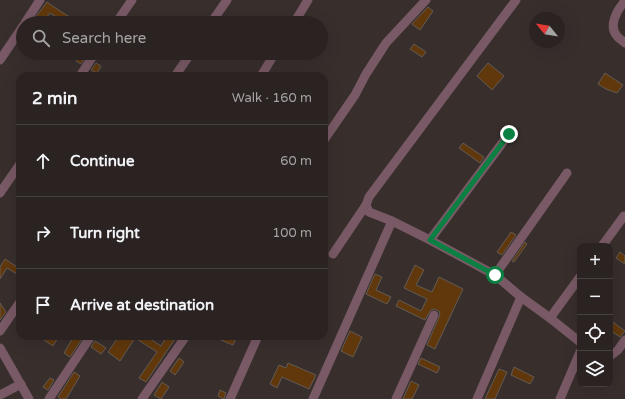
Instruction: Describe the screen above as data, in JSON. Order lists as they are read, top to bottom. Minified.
{"north":"top left","page":{"search":"Search here","heading":["2 min","Walk · 160 m"],"list":[["Continue","60 m"],["Turn right","100 m"],"Arrive at destination"],"map_buttons":["+","−"]}}
